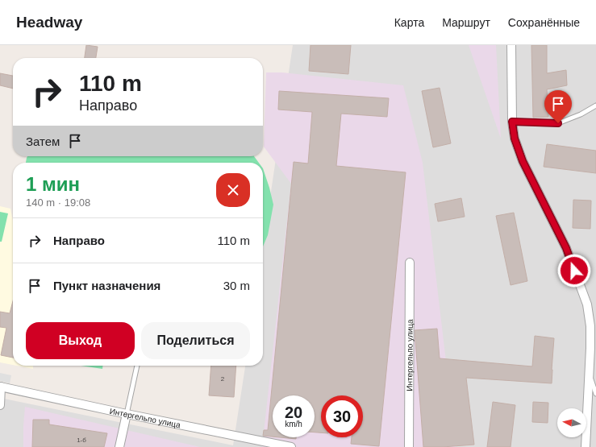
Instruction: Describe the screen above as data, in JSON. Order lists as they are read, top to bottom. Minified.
{"streets":{"street":["Интергельпо улица"]},"house_numbers":["2","1-б"],"north":"left","page":{"header":"Headway","nav":["Карта","Маршрут","Сохранённые"],"turn":["110 m","Направо"],"then":"Затем","heading":["1 мин","140 m · 19:08"],"list":[{"name":"Направо","value":"110 m"},{"name":"Пункт назначения","value":"30 m"}],"buttons":["Выход","Поделиться"],"speed":"20 km/h","limit":"30"}}
